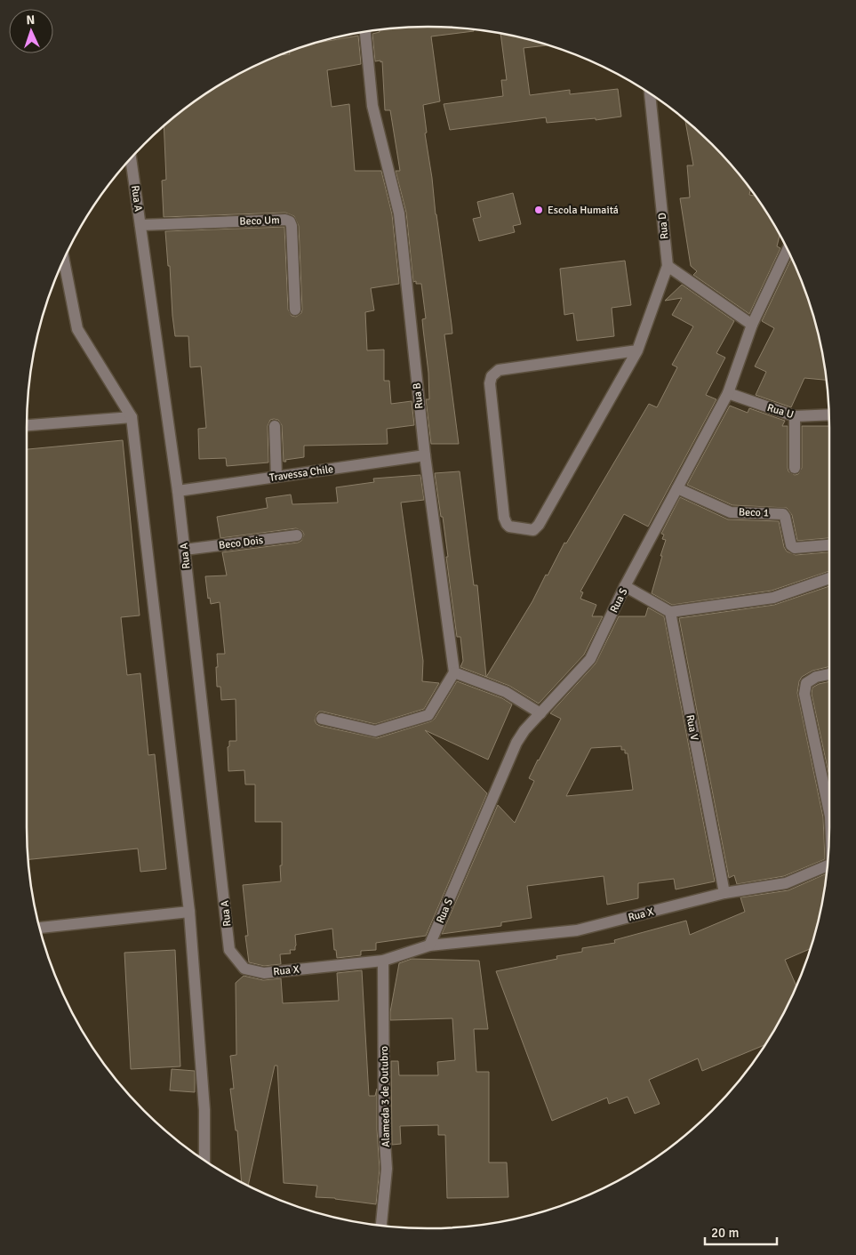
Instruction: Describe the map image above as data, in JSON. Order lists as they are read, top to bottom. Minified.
{"streets":{"street":["Rua A","Beco Um","Rua D","Rua B","Rua U","Travessa Chile","Beco 1","Beco Dois","Rua S","Rua V","Rua X","Alameda 3 de Outubro"]},"crossings":[["Rua A","Beco Um"],["Rua A","Travessa Chile"],["Rua A","Beco Dois"],["Rua A","Rua X"],["Rua B","Travessa Chile"],["Rua U","Rua S"],["Beco 1","Rua S"],["Rua S","Rua X"],["Rua V","Rua X"],["Rua X","Alameda 3 de Outubro"]],"places":["Escola Humaitá"],"scale_bar":"20 m","north":"top"}
